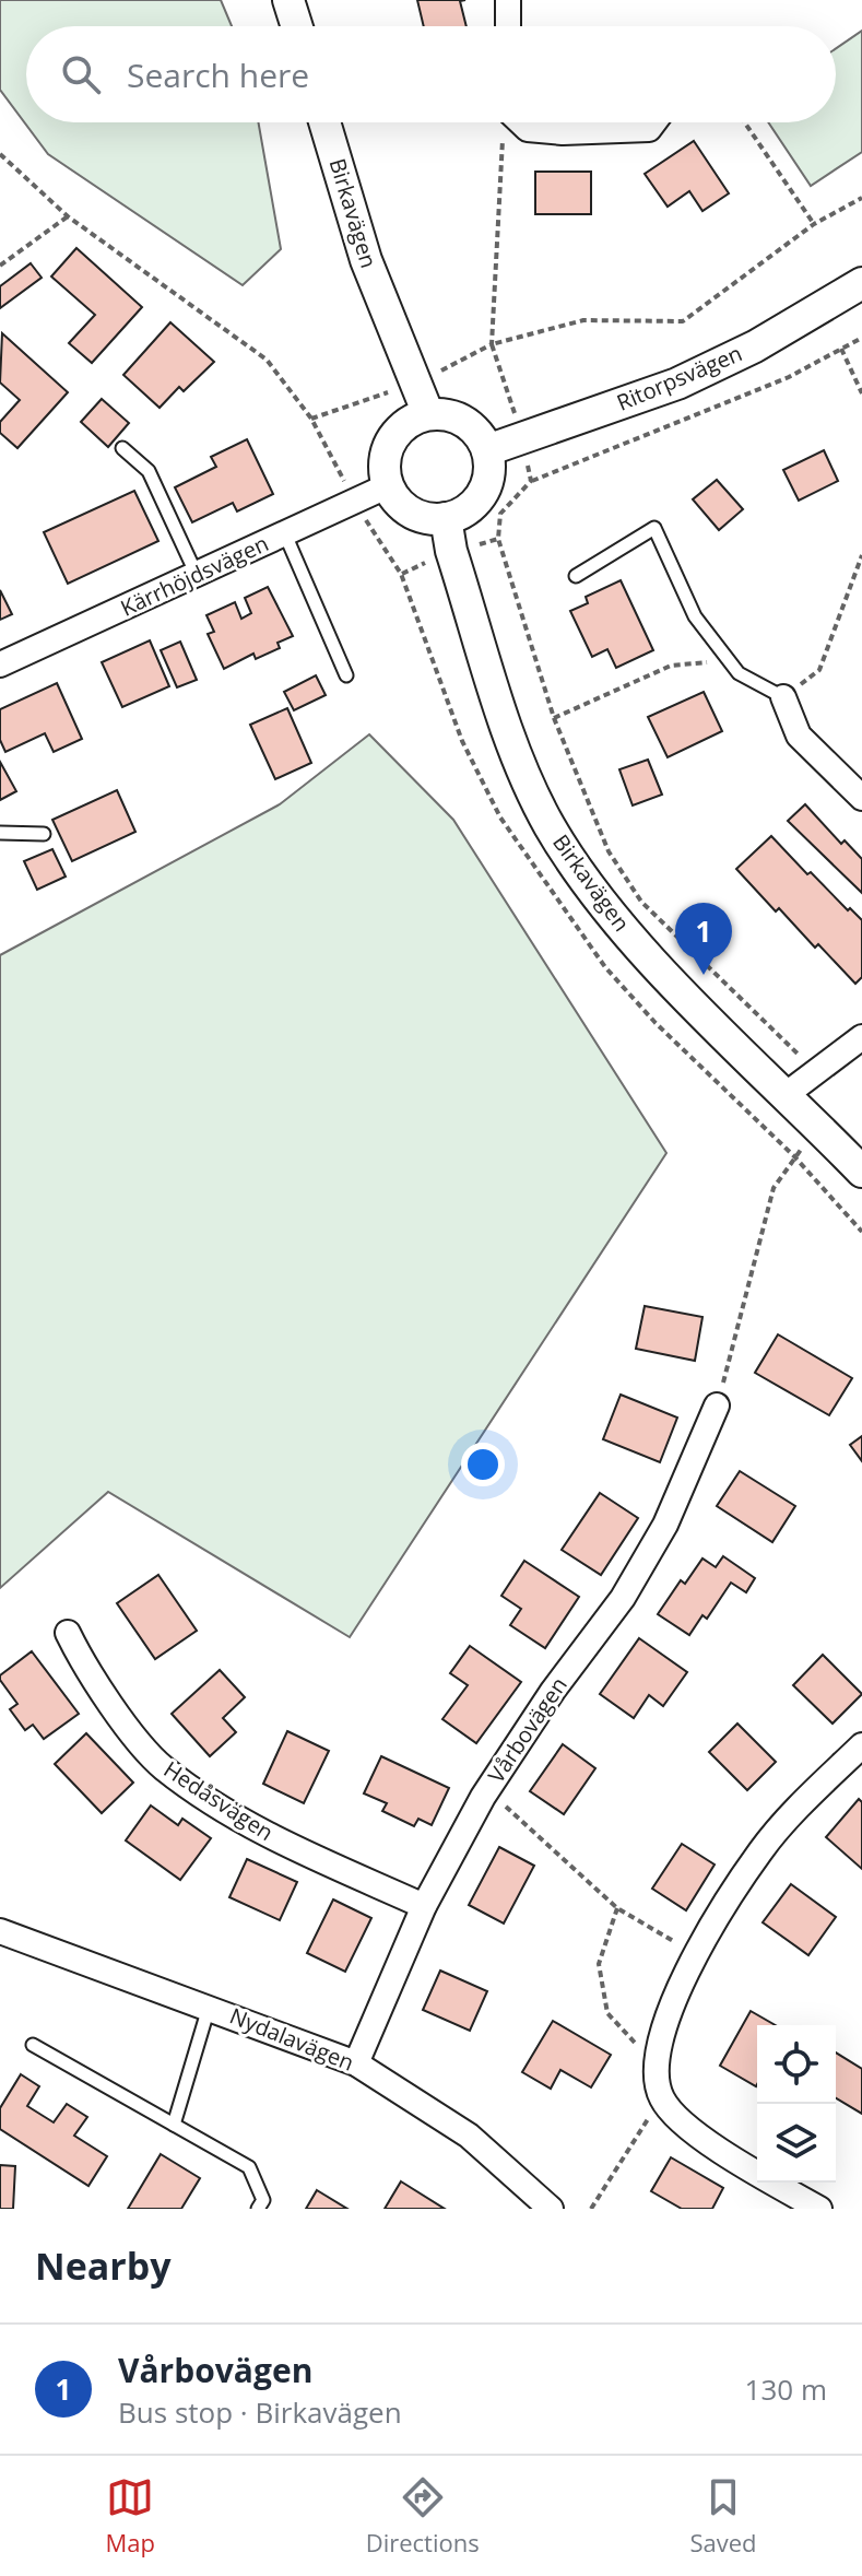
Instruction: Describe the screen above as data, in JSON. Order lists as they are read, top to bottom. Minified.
{"streets":{"street":["Birkavägen","Ritorpsvägen","Kärrhöjdsvägen","Vårbovägen","Hedåsvägen","Nydalavägen"]},"crossings":[["Birkavägen","Ritorpsvägen"],["Birkavägen","Kärrhöjdsvägen"],["Ritorpsvägen","Kärrhöjdsvägen"],["Vårbovägen","Hedåsvägen"],["Vårbovägen","Nydalavägen"]],"page":{"search":"Search here","pins":"1","heading":"Nearby","list":[{"mark":"1","name":"Vårbovägen","note":"Bus stop · Birkavägen","value":"130 m"}],"nav":["Map","Directions","Saved"]}}
